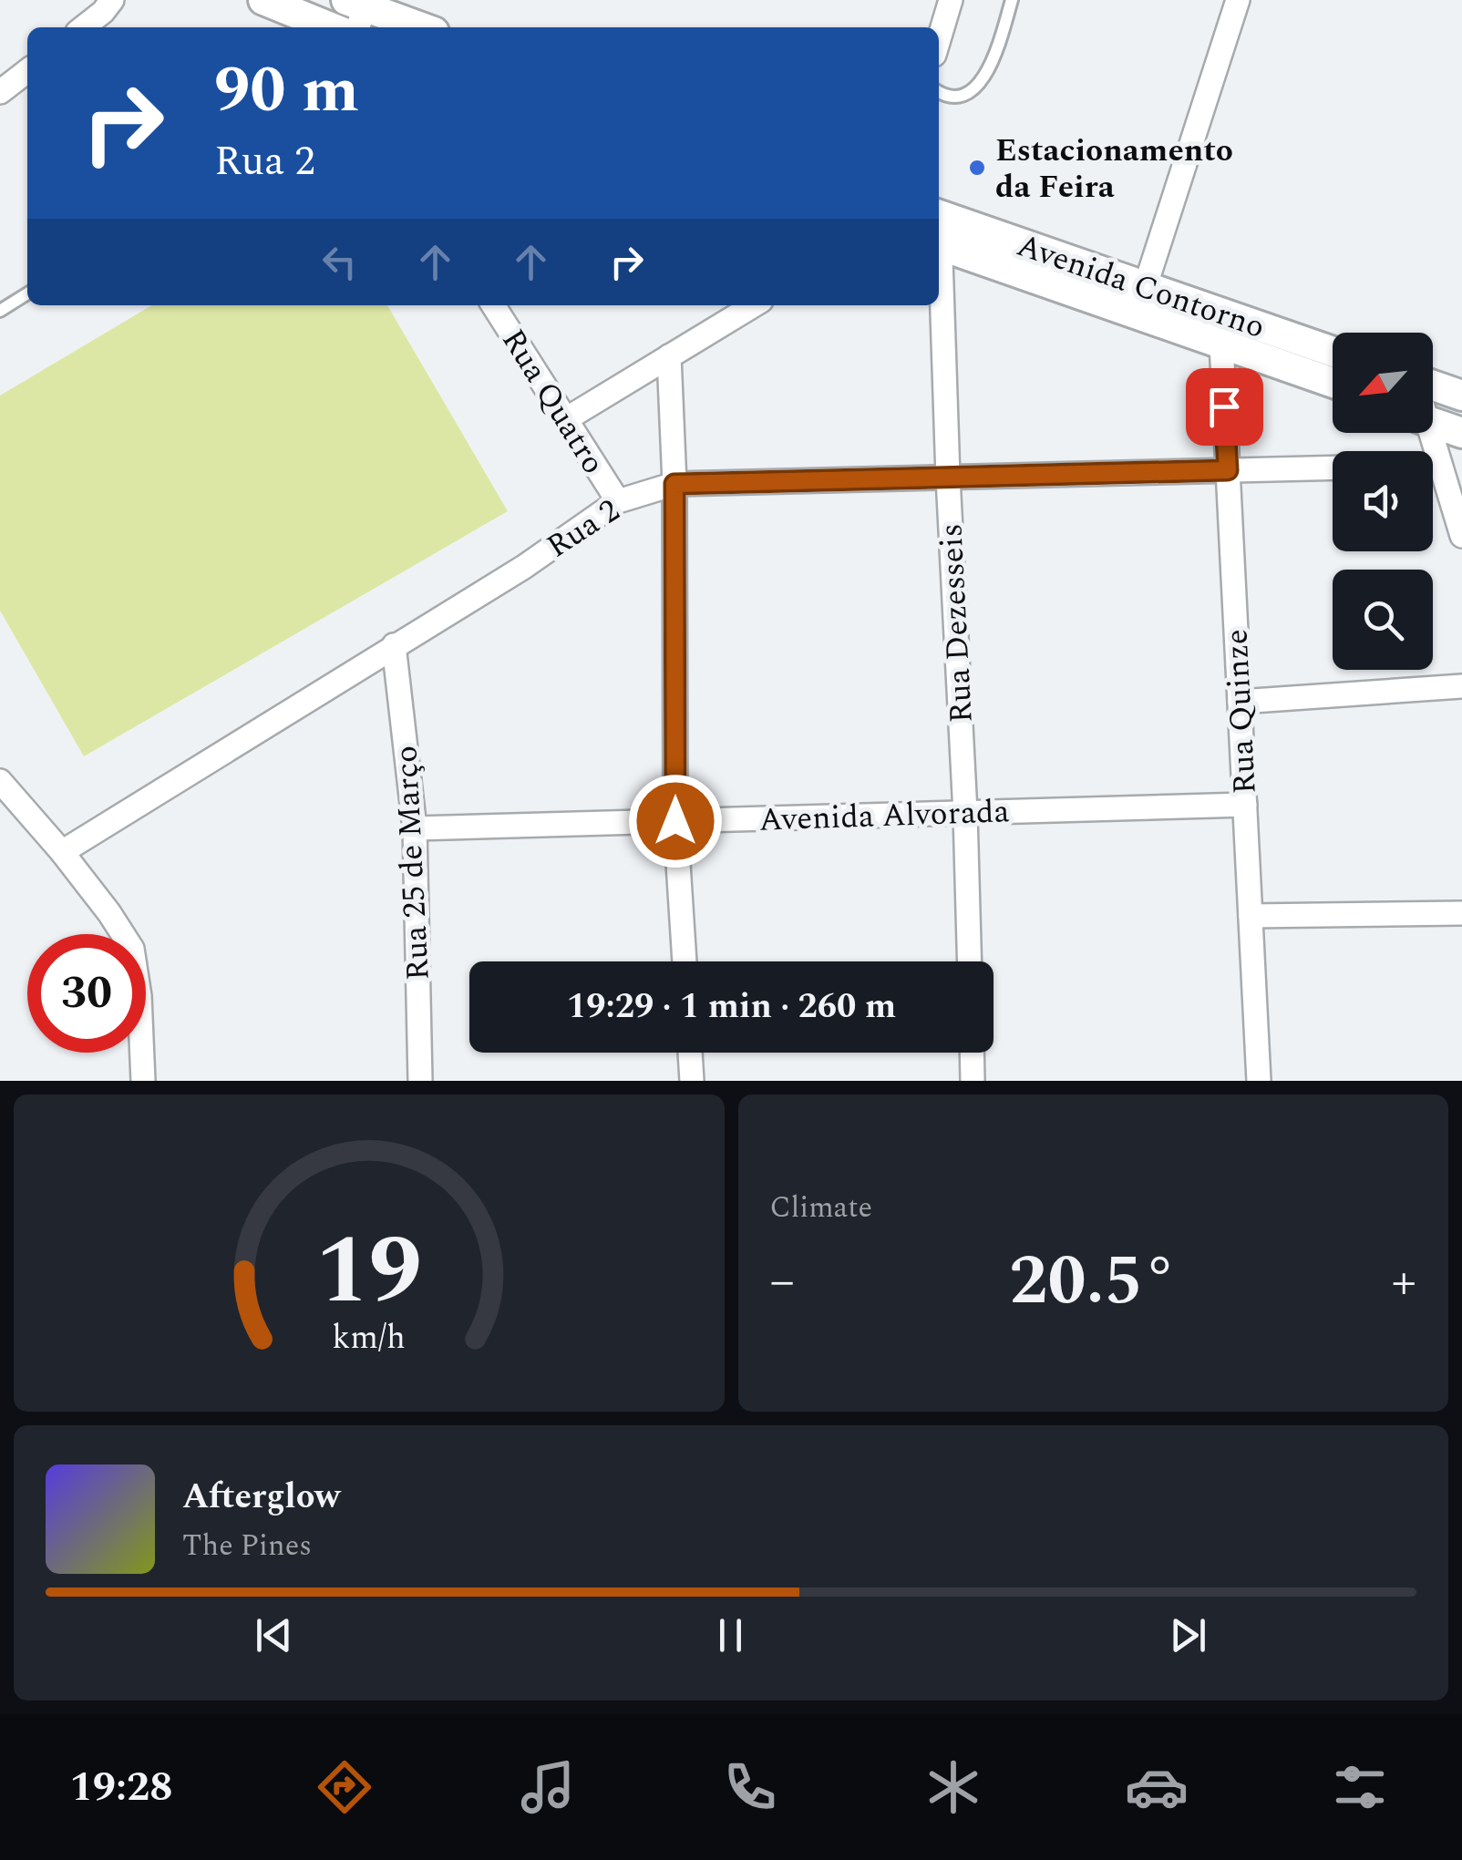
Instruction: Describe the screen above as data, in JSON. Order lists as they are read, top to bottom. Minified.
{"streets":{"street":["Avenida Contorno","Rua Quatro","Rua 2","Rua Dezesseis","Rua Quinze","Avenida Alvorada","Rua 25 de Março"]},"crossings":[["Avenida Contorno","Rua Quinze"],["Rua Quatro","Rua 2"],["Rua 2","Rua Dezesseis"],["Rua 2","Rua Quinze"],["Rua 2","Rua 25 de Março"],["Rua Dezesseis","Avenida Alvorada"],["Rua Quinze","Avenida Alvorada"],["Avenida Alvorada","Rua 25 de Março"]],"places":["Estacionamento da Feira"],"north":"bottom left","page":{"turn":["90 m","Rua 2"],"limit":"30","trip":"19:29 · 1 min · 260 m","tile":"Climate","heat":["−","20.5°","+"],"song":["Afterglow","The Pines"],"tabs":"19:28","gauge":["19","km/h"]}}
